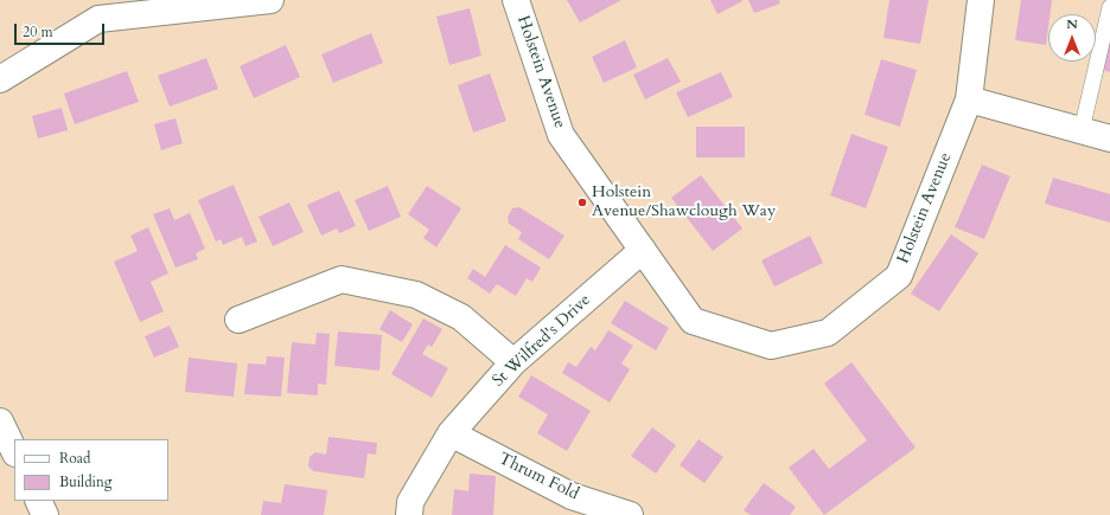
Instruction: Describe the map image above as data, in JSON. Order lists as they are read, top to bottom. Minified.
{"streets":{"street":["Holstein Avenue","St Wilfred's Drive","Thrum Fold"]},"crossings":[["Holstein Avenue","St Wilfred's Drive"],["St Wilfred's Drive","Thrum Fold"]],"places":["Holstein Avenue/Shawclough Way"],"legend":["Road","Building"],"scale_bar":"20 m","north":"top"}
